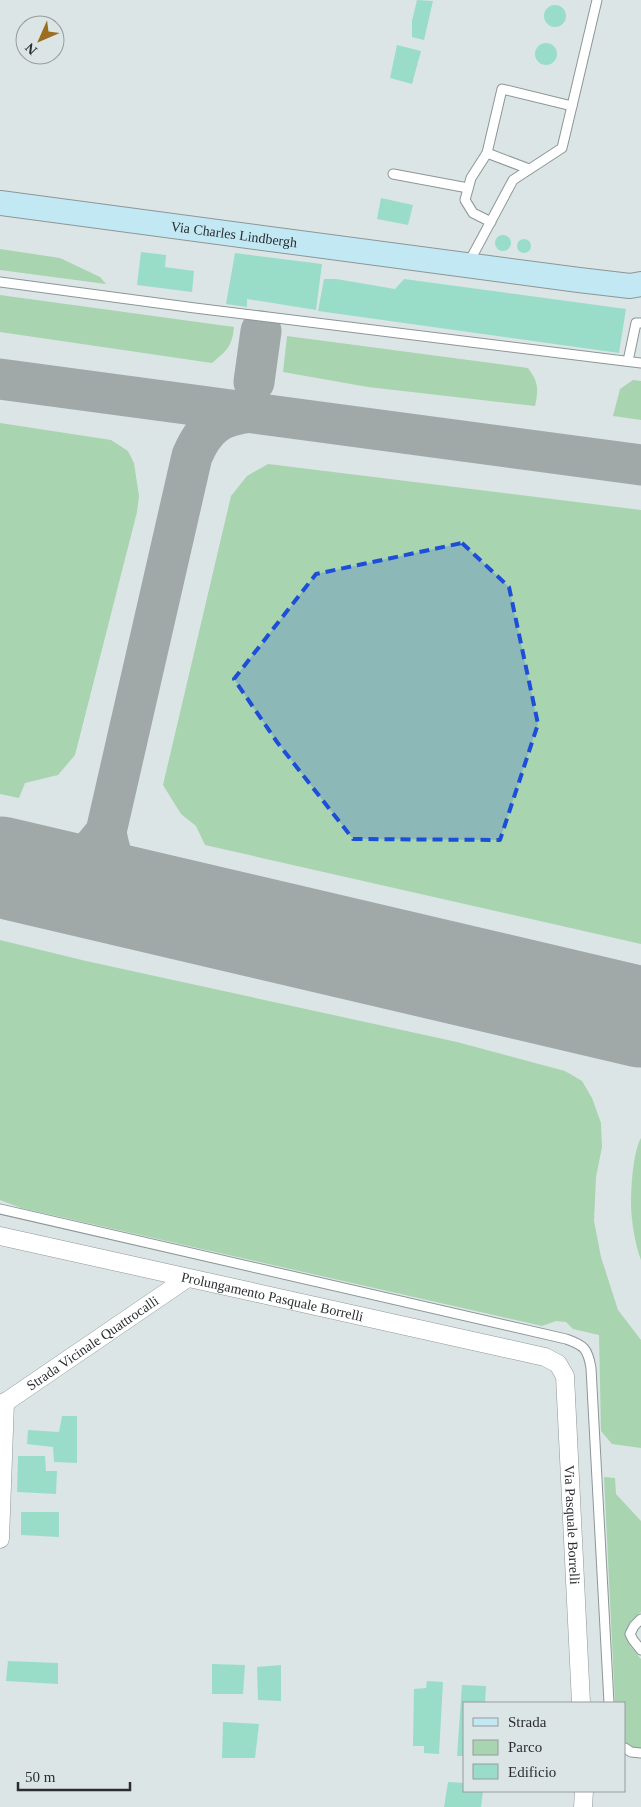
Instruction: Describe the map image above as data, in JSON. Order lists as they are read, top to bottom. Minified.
{"streets":{"street":["Via Charles Lindbergh","Prolungamento Pasquale Borrelli","Strada Vicinale Quattrocalli","Via Pasquale Borrelli"]},"crossings":[["Prolungamento Pasquale Borrelli","Strada Vicinale Quattrocalli"],["Prolungamento Pasquale Borrelli","Via Pasquale Borrelli"]],"legend":["Strada","Parco","Edificio"],"scale_bar":"50 m","north":"bottom left"}
